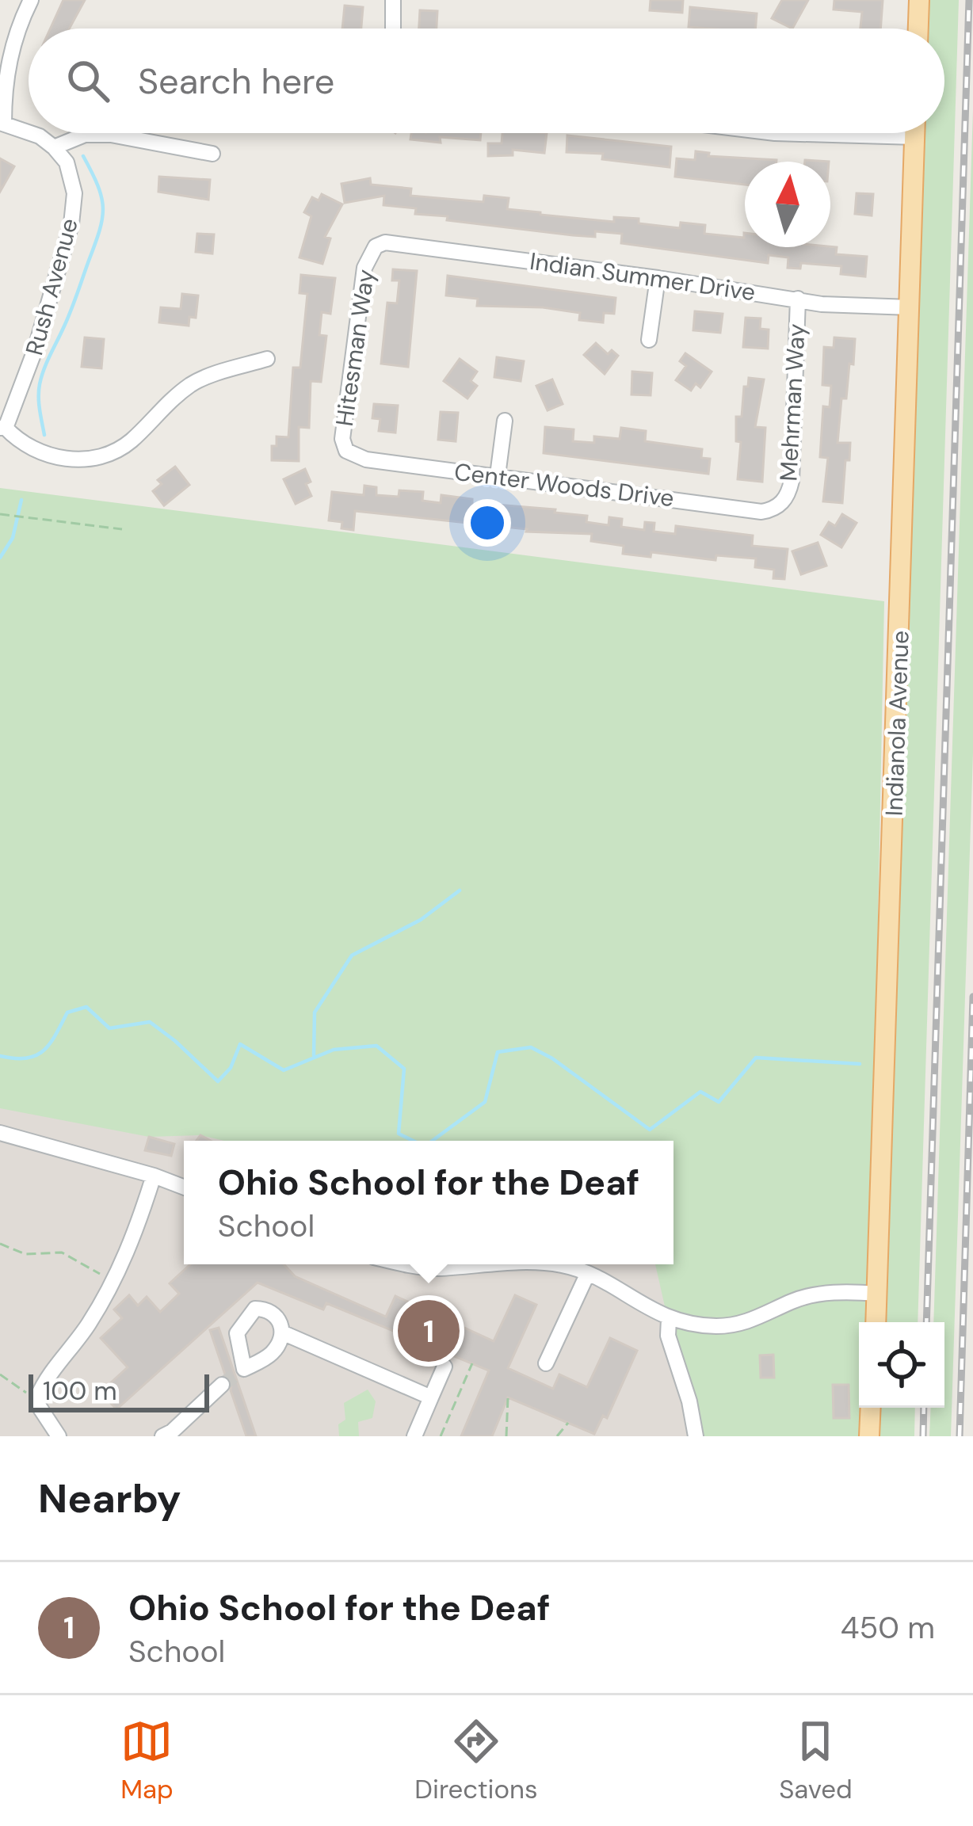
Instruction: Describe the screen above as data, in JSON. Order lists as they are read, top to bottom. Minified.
{"streets":{"main road":["Indianola Avenue"],"street":["Indian Summer Drive","Rush Avenue","Hitesman Way","Mehrman Way","Center Woods Drive"]},"crossings":[["Indian Summer Drive","Hitesman Way"],["Indian Summer Drive","Mehrman Way"],["Indian Summer Drive","Indianola Avenue"],["Hitesman Way","Center Woods Drive"],["Mehrman Way","Center Woods Drive"]],"scale_bar":"100 m","north":"top","page":{"search":"Search here","popup":["Ohio School for the Deaf","School"],"pins":"1","scale":"100 m","heading":"Nearby","list":[{"mark":"1","name":"Ohio School for the Deaf","note":"School","value":"450 m"}],"nav":["Map","Directions","Saved"]}}
